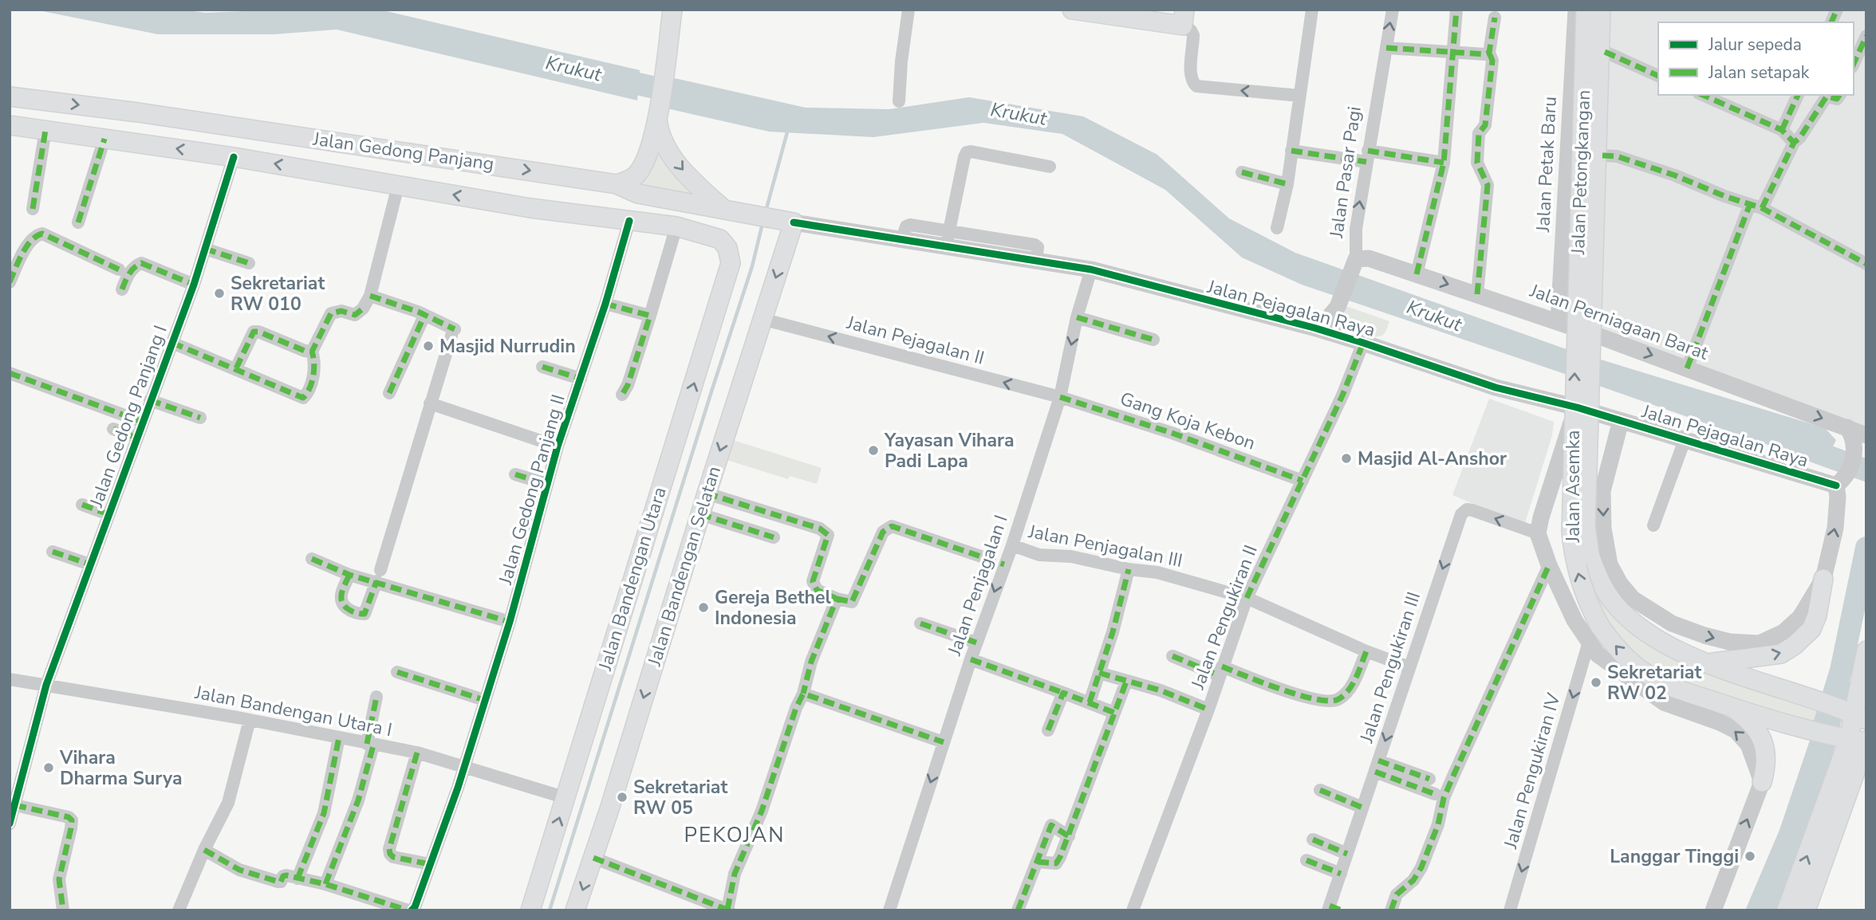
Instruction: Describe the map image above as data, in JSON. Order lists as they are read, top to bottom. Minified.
{"streets":{"main road":["Jalan Gedong Panjang","Jalan Asemka","Jalan Bandengan Selatan","Jalan Bandengan Utara"],"street":["Jalan Petak Baru","Jalan Pasar Pagi","Jalan Petongkangan","Jalan Pejagalan Raya","Jalan Perniagaan Barat","Jalan Pejagalan II","Jalan Gedong Panjang I","Gang Koja Kebon","Jalan Gedong Panjang II","Jalan Penjagalan III","Jalan Penjagalan I","Jalan Pengukiran II","Jalan Pengukiran III","Jalan Bandengan Utara I","Jalan Pengukiran IV"]},"crossings":[["Jalan Gedong Panjang","Jalan Pejagalan Raya"],["Jalan Gedong Panjang","Jalan Gedong Panjang I"],["Jalan Gedong Panjang","Jalan Gedong Panjang II"],["Jalan Gedong Panjang","Jalan Bandengan Selatan"],["Jalan Gedong Panjang","Jalan Bandengan Utara"],["Jalan Petak Baru","Jalan Perniagaan Barat"],["Jalan Pasar Pagi","Jalan Pejagalan Raya"],["Jalan Pasar Pagi","Jalan Perniagaan Barat"],["Jalan Petongkangan","Jalan Perniagaan Barat"],["Jalan Pejagalan Raya","Jalan Bandengan Selatan"],["Jalan Pejagalan Raya","Jalan Penjagalan I"],["Jalan Pejagalan Raya","Jalan Pengukiran II"],["Jalan Pejagalan II","Gang Koja Kebon"],["Jalan Pejagalan II","Jalan Bandengan Selatan"],["Jalan Pejagalan II","Jalan Penjagalan I"],["Jalan Gedong Panjang I","Jalan Bandengan Utara I"],["Gang Koja Kebon","Jalan Penjagalan I"],["Gang Koja Kebon","Jalan Pengukiran II"],["Jalan Gedong Panjang II","Jalan Bandengan Utara I"],["Jalan Penjagalan III","Jalan Penjagalan I"],["Jalan Penjagalan III","Jalan Pengukiran II"],["Jalan Penjagalan III","Jalan Pengukiran III"],["Jalan Bandengan Utara","Jalan Bandengan Utara I"]],"one_way":["Jalan Perniagaan Barat","Jalan Pejagalan II","Jalan Bandengan Selatan","Jalan Bandengan Utara","Jalan Penjagalan I"],"districts":["PEKOJAN"],"water":["Krukut"],"places":["Sekretariat RW 010","Masjid Nurrudin","Yayasan Vihara Padi Lapa","Masjid Al-Anshor","Gereja Bethel Indonesia","Sekretariat RW 02","Vihara Dharma Surya","Sekretariat RW 05","Langgar Tinggi"],"legend":["Jalur sepeda","Jalan setapak"]}
